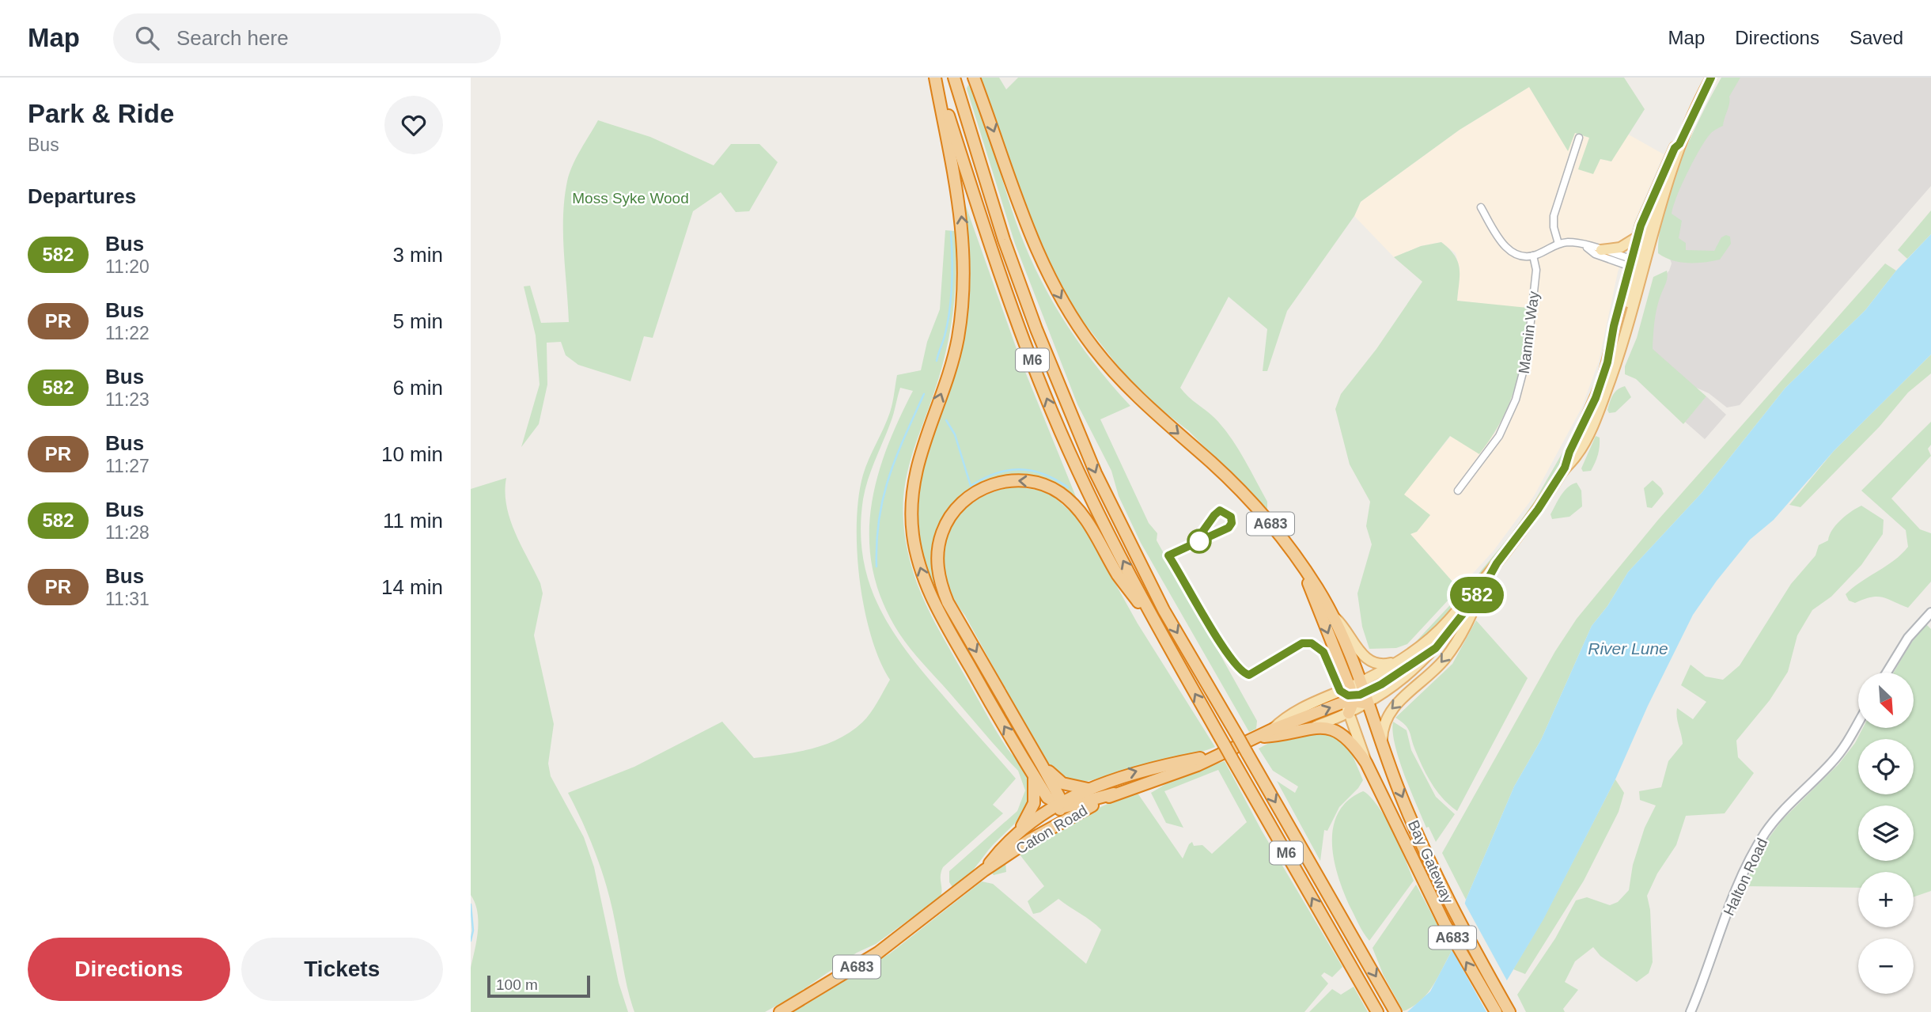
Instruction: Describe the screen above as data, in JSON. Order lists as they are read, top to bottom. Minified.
{"streets":{"highway":["M6","A683","Caton Road","Bay Gateway"],"street":["Mannin Way","Halton Road"]},"crossings":[["A683","Caton Road"],["A683","Bay Gateway"],["Caton Road","Bay Gateway"]],"water":["River Lune"],"parks":["Moss Syke Wood"],"lines":["bus line 582"],"scale_bar":"100 m","north":"bottom right","page":{"header":"Map","search":"Search here","nav":["Map","Directions","Saved"],"heading":[["Park & Ride","Bus"],"Departures"],"on_map":"582","list":[{"mark":"582","name":"Bus","note":"11:20","value":"3 min"},{"mark":"PR","name":"Bus","note":"11:22","value":"5 min"},{"mark":"582","name":"Bus","note":"11:23","value":"6 min"},{"mark":"PR","name":"Bus","note":"11:27","value":"10 min"},{"mark":"582","name":"Bus","note":"11:28","value":"11 min"},{"mark":"PR","name":"Bus","note":"11:31","value":"14 min"}],"map_buttons":["+","−"],"buttons":["Directions","Tickets"],"scale":"100 m"}}
